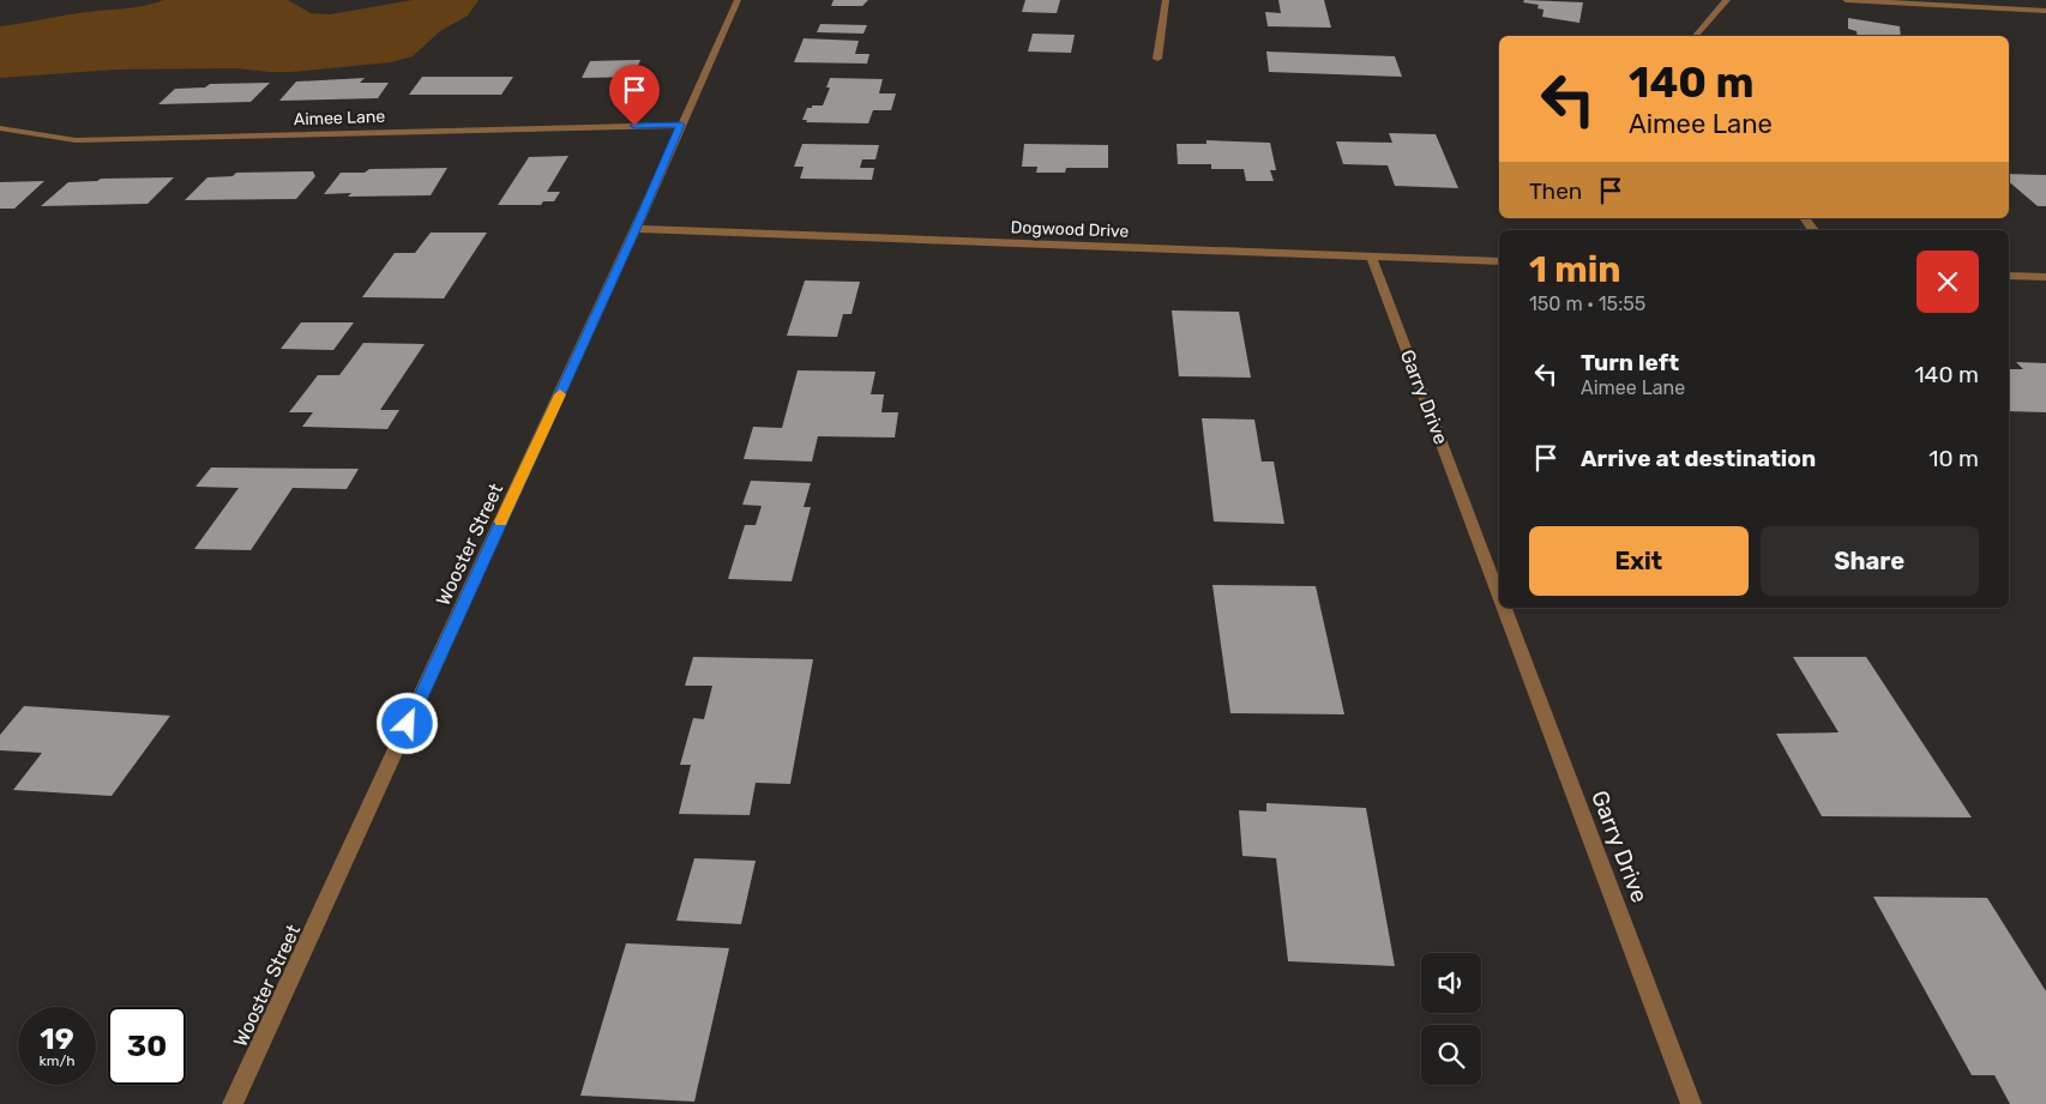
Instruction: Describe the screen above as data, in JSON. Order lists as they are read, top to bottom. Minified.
{"streets":{"street":["Aimee Lane","Dogwood Drive","Garry Drive","Wooster Street"]},"crossings":[["Aimee Lane","Wooster Street"],["Dogwood Drive","Garry Drive"],["Dogwood Drive","Wooster Street"]],"page":{"turn":["140 m","Aimee Lane"],"then":"Then","heading":["1 min","150 m · 15:55"],"list":[{"name":"Turn left","note":"Aimee Lane","value":"140 m"},{"name":"Arrive at destination","value":"10 m"}],"buttons":["Exit","Share"],"speed":"19 km/h","limit":"30"}}
